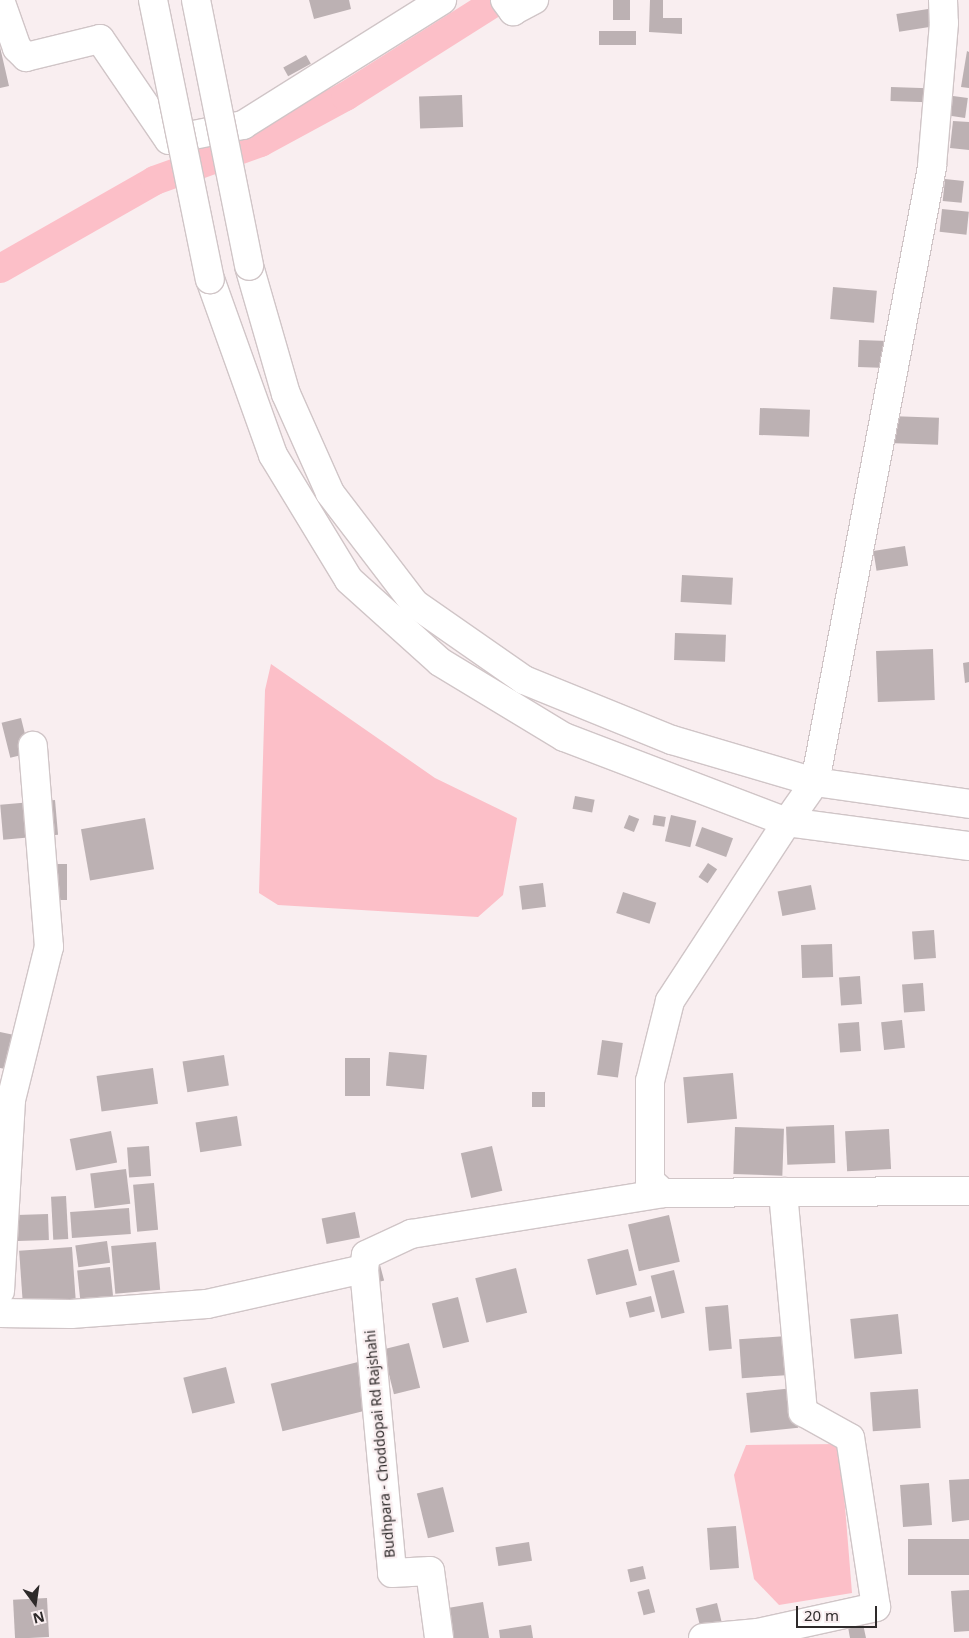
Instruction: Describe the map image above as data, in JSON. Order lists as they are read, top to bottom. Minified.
{"streets":{"street":["Budhpara - Choddopai Rd Rajshahi"]},"scale_bar":"20 m","north":"bottom"}
